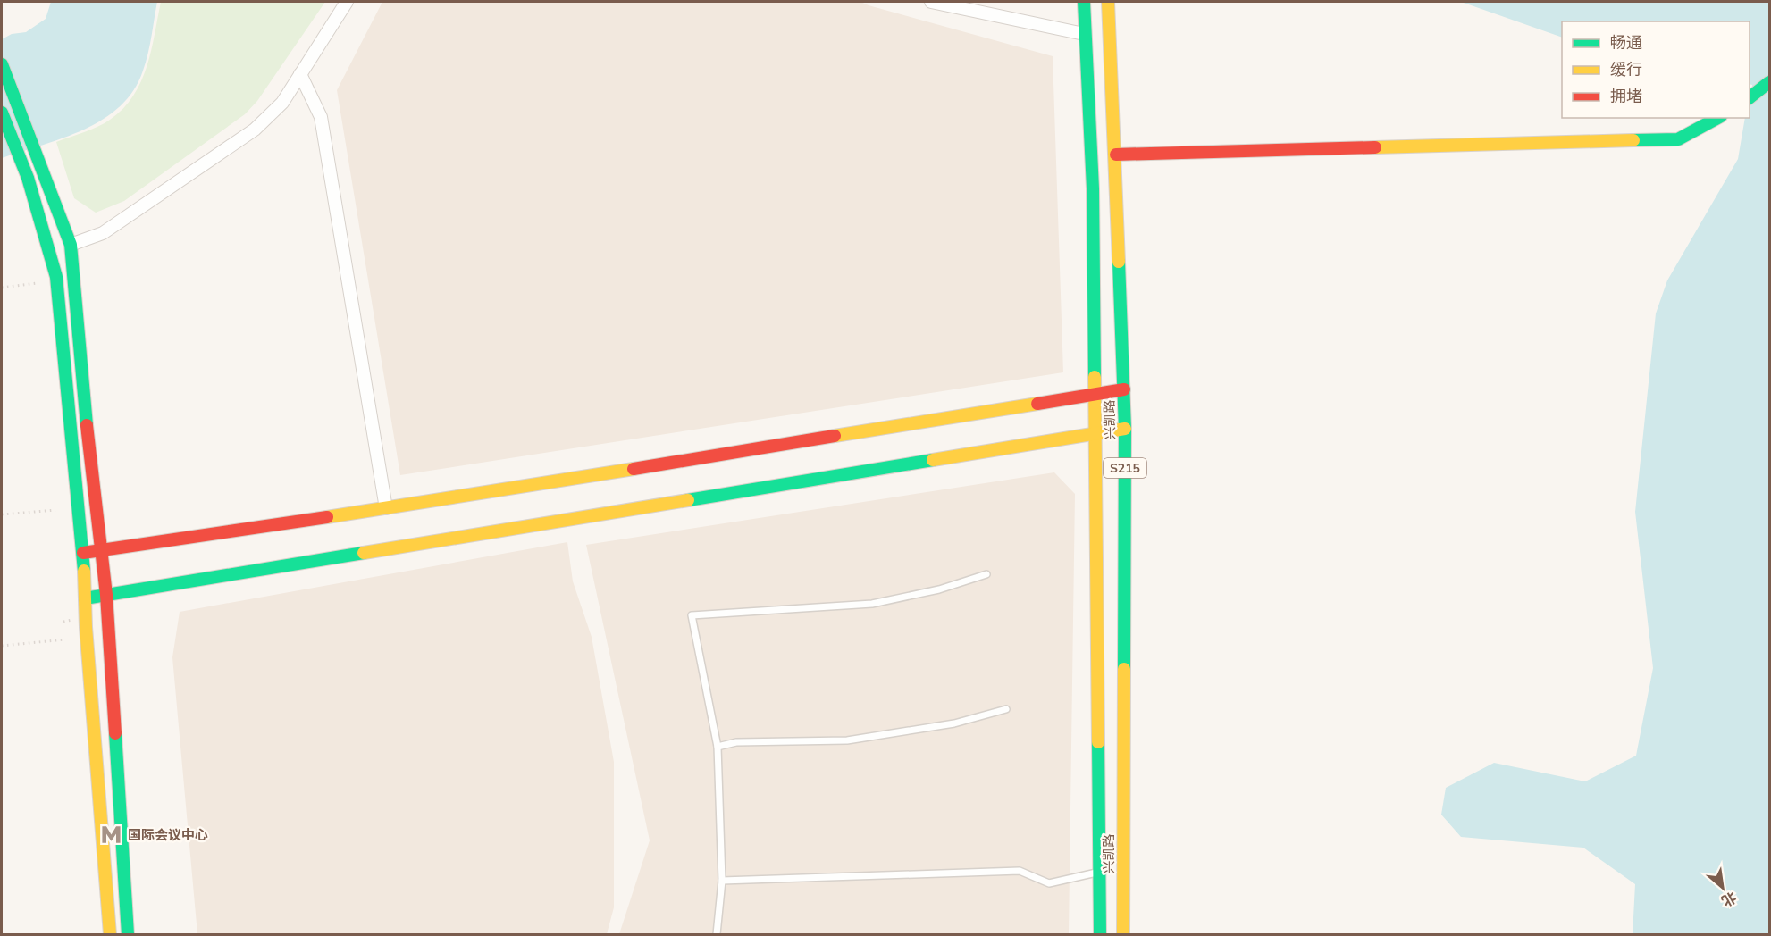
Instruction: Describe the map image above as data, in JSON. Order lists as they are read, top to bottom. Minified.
{"streets":{"street":["兴凯路","S215"]},"places":{"metro station":["国际会议中心"]},"legend":["畅通","缓行","拥堵"],"north":"bottom right"}
